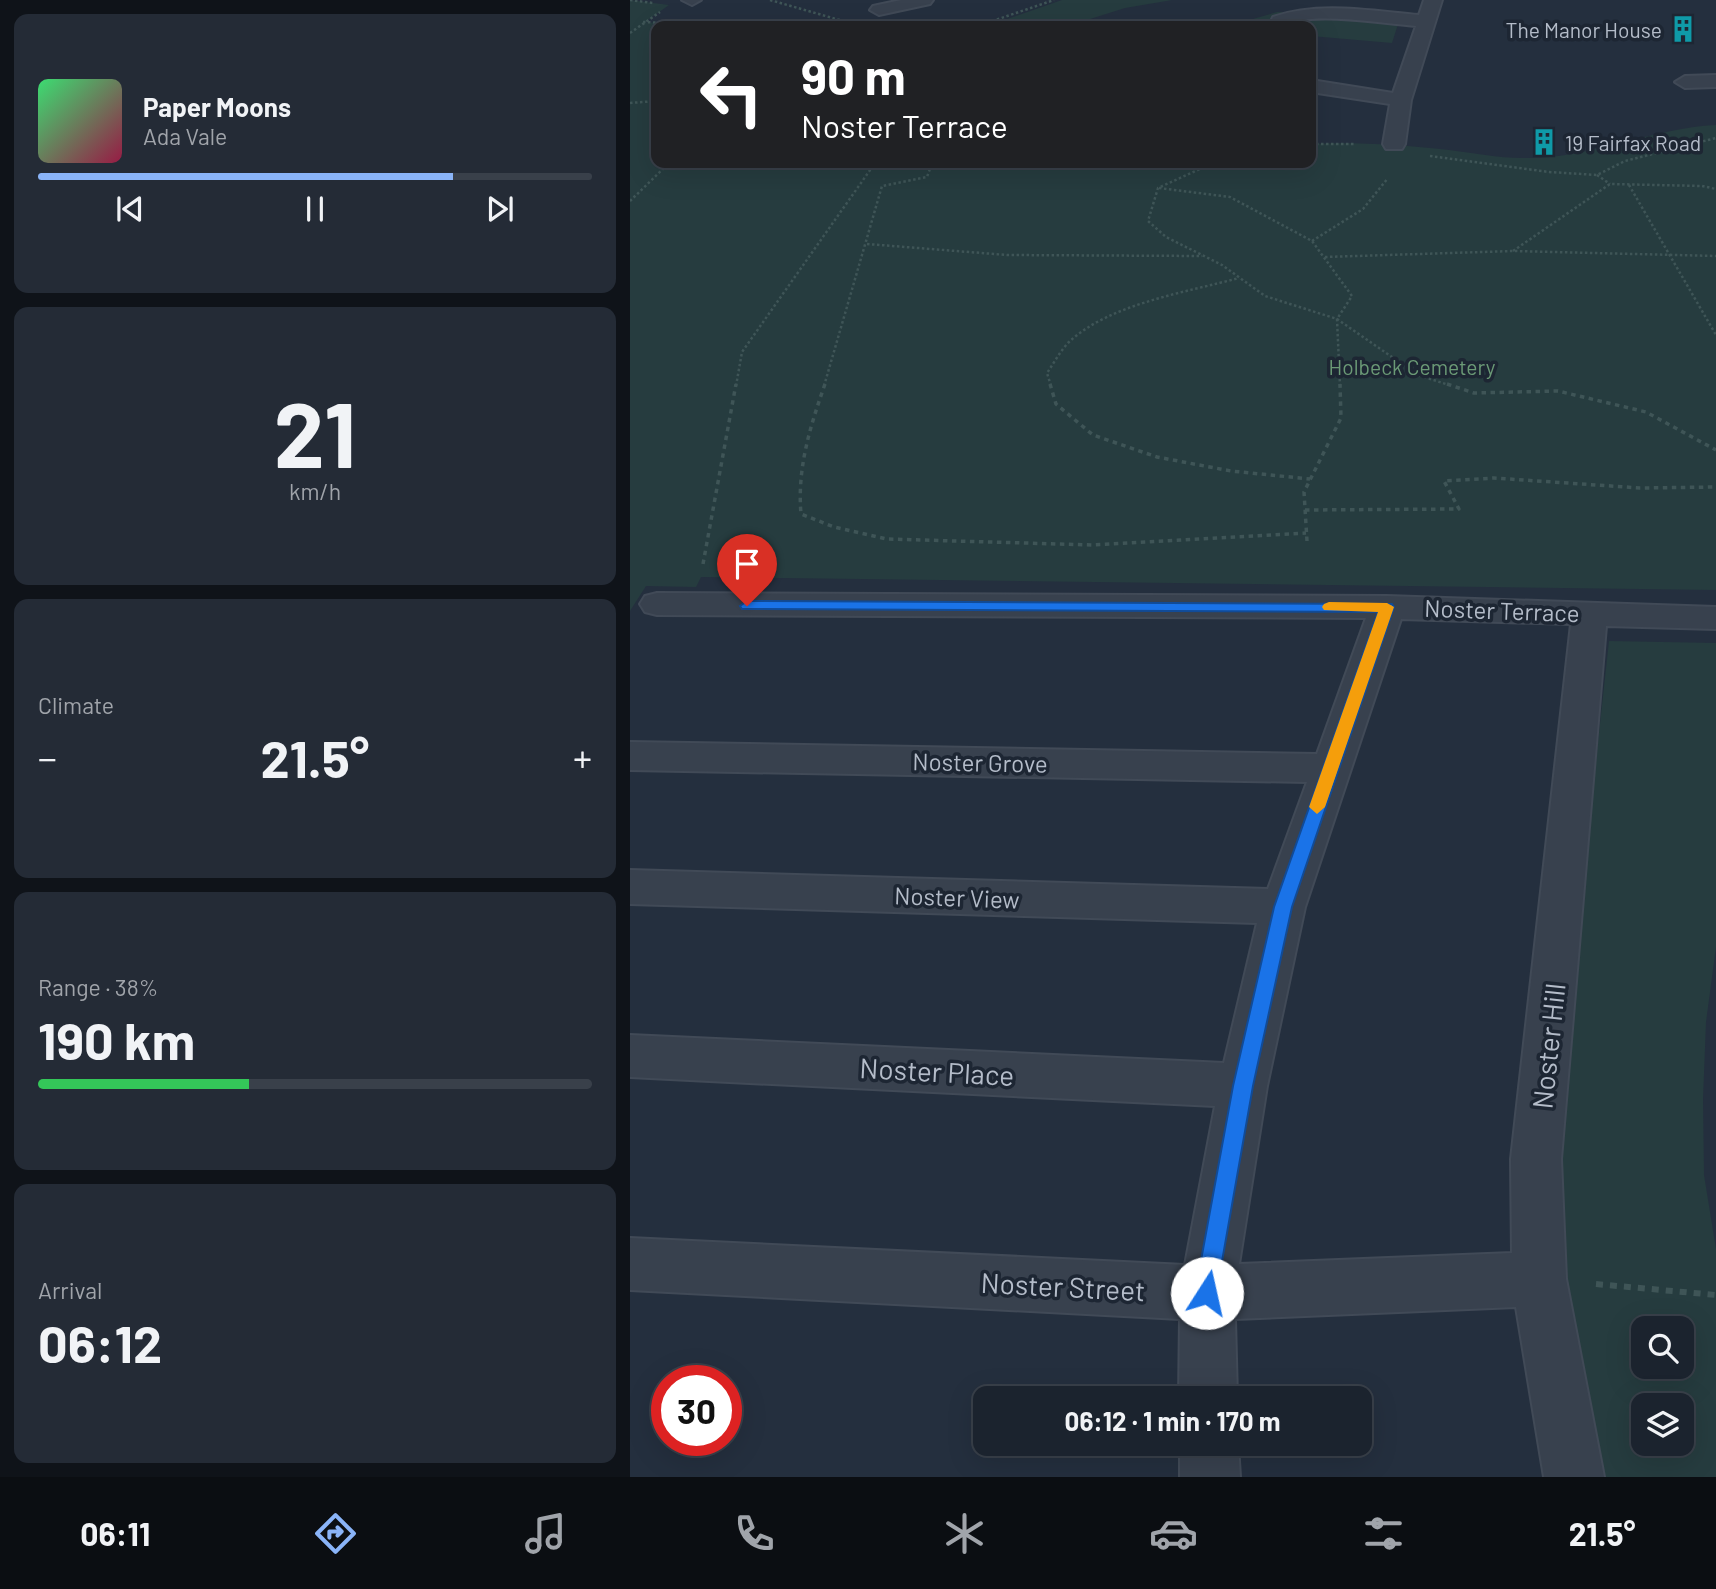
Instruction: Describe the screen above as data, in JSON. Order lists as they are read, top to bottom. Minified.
{"streets":{"street":["Noster Terrace","Noster Grove","Noster View","Noster Hill","Noster Place","Noster Street"]},"crossings":[["Noster Terrace","Noster Hill"],["Noster Hill","Noster Street"]],"parks":["Holbeck Cemetery"],"places":{"building":["The Manor House","19 Fairfax Road"]},"page":{"turn":["90 m","Noster Terrace"],"song":["Paper Moons","Ada Vale"],"tile":[["21","km/h"],"Climate",["Range · 38%","190 km"],["Arrival","06:12"]],"heat":["−","21.5°","+"],"limit":"30","trip":"06:12 · 1 min · 170 m","tabs":["06:11","21.5°"]}}
